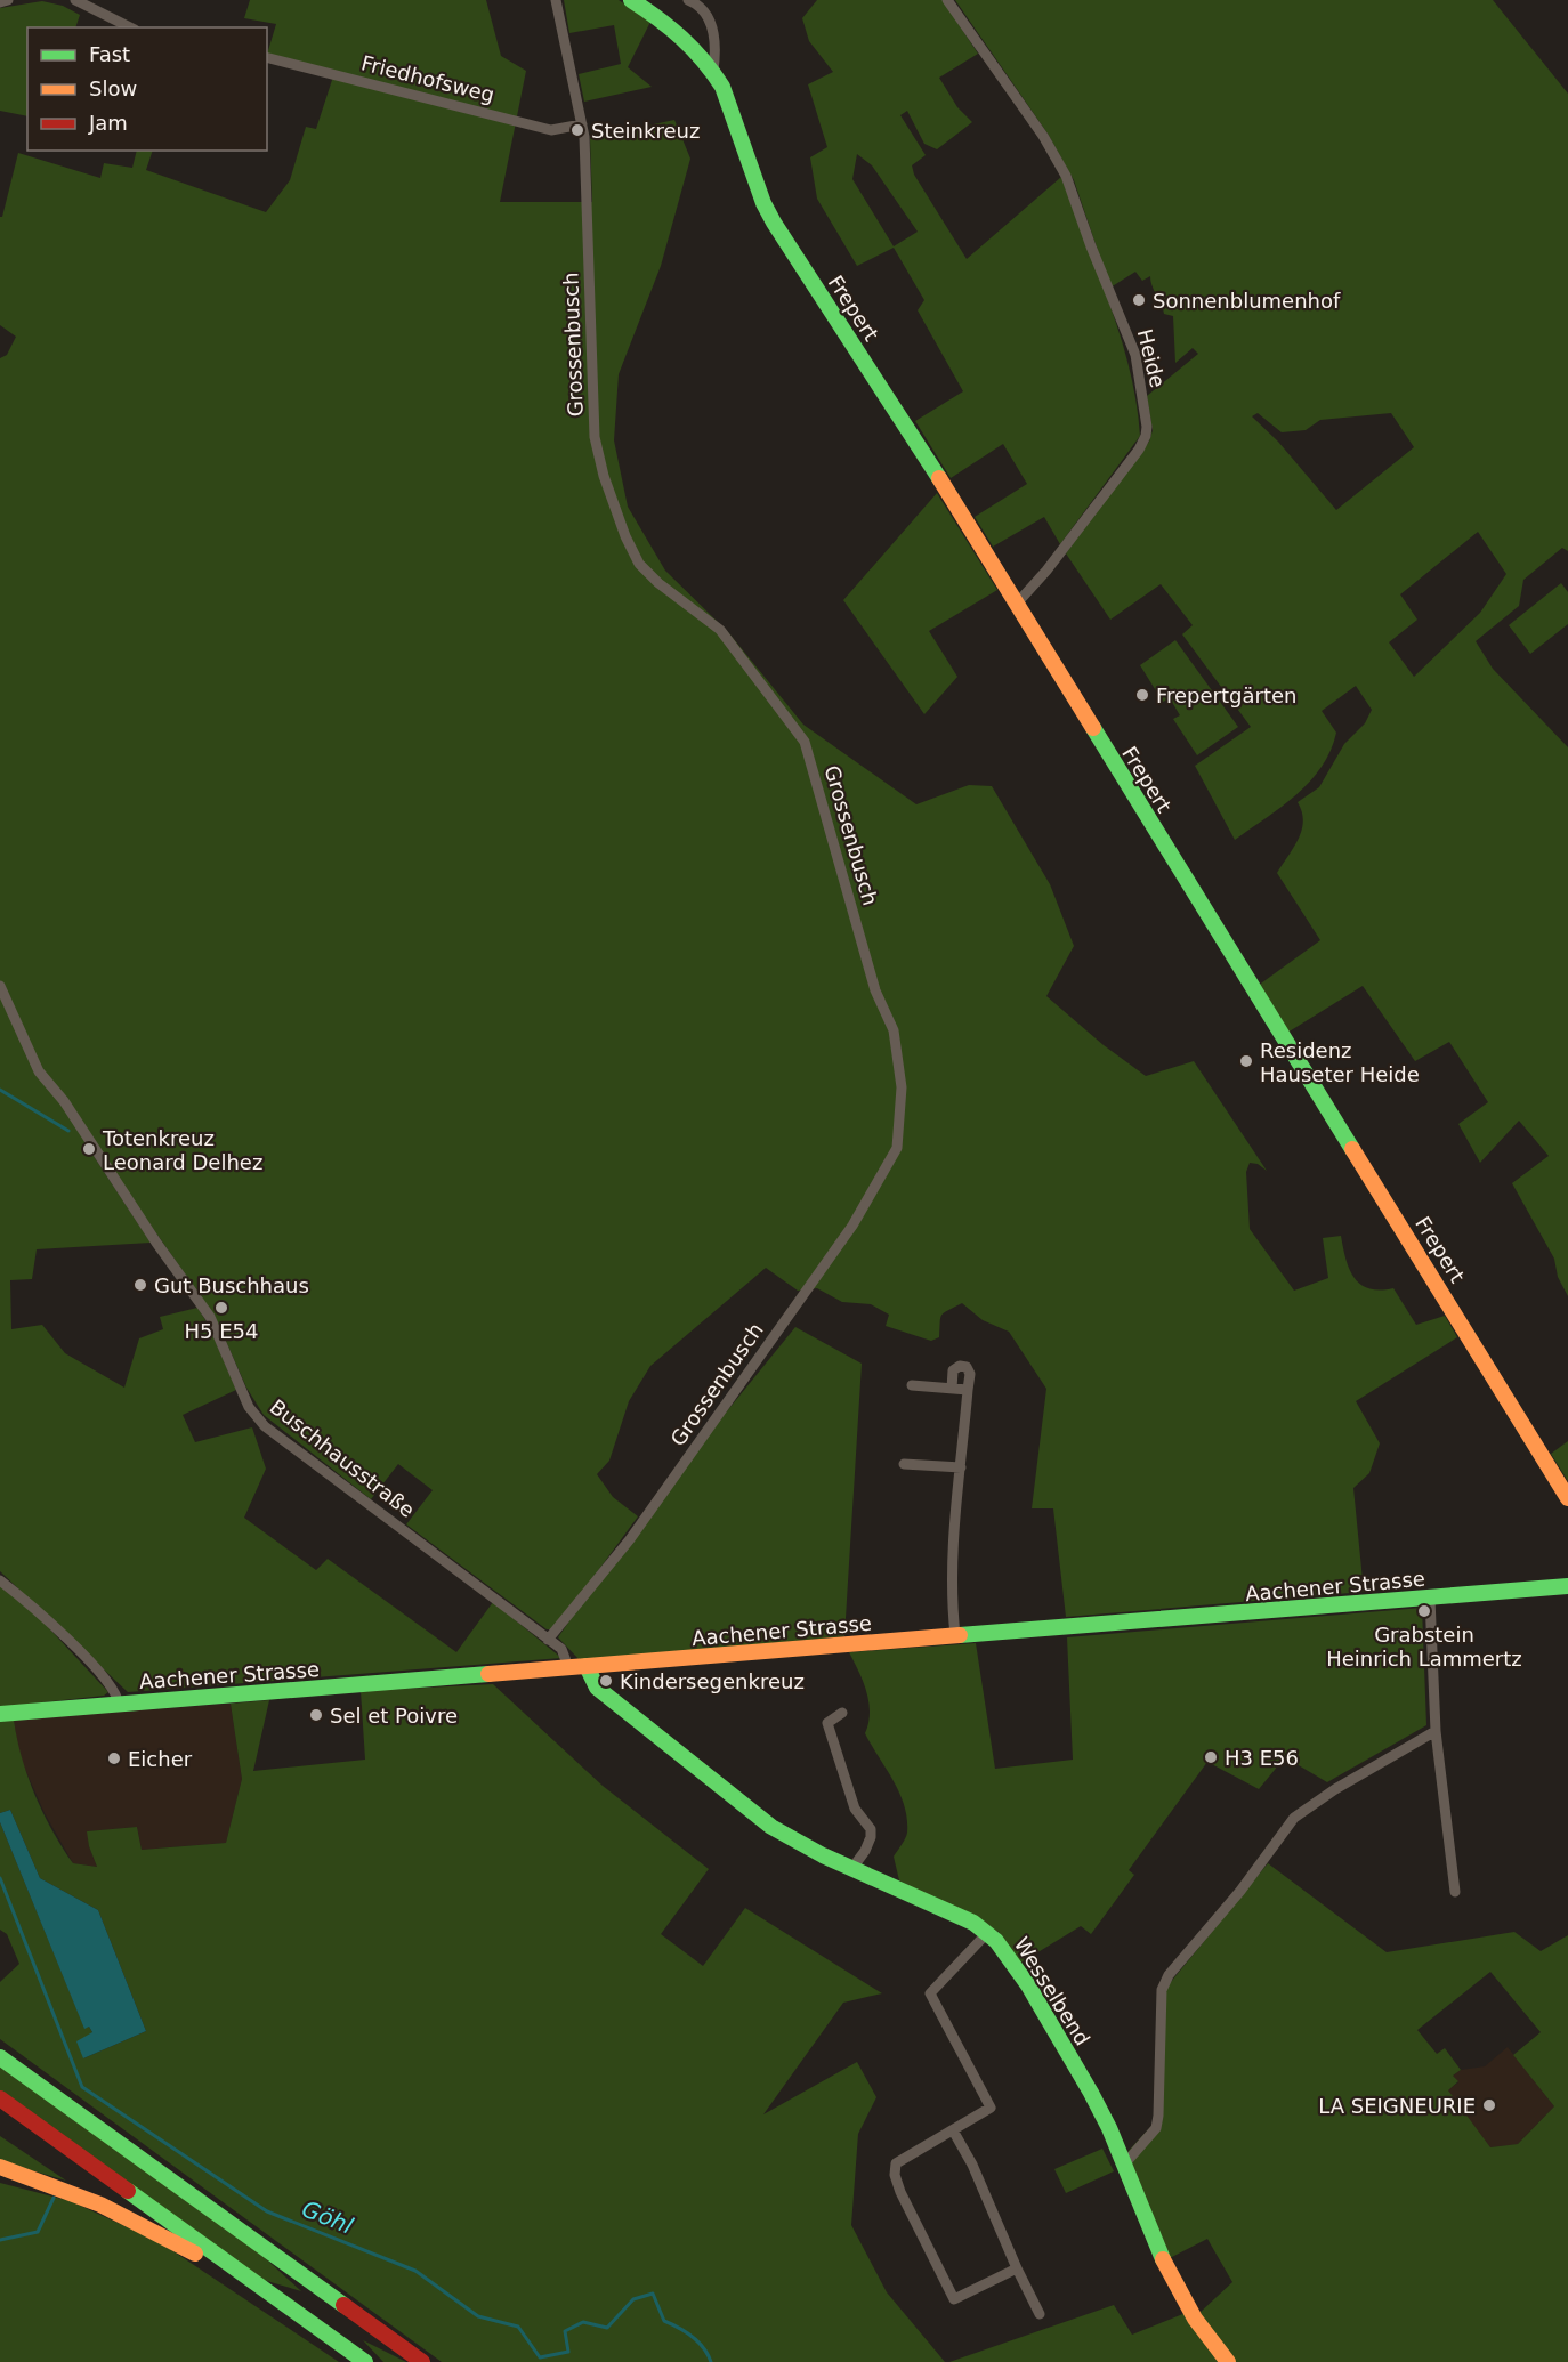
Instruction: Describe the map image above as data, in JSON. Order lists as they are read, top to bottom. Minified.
{"streets":{"main road":["Frepert","Aachener Strasse","Wesselbend"],"street":["Friedhofsweg","Grossenbusch","Heide","Buschhausstraße"]},"crossings":[["Friedhofsweg","Grossenbusch"],["Frepert","Heide"],["Grossenbusch","Buschhausstraße"],["Buschhausstraße","Aachener Strasse"],["Aachener Strasse","Wesselbend"]],"water":["Göhl"],"places":["Steinkreuz","Sonnenblumenhof","Frepertgärten","Residenz Hauseter Heide","Totenkreuz Leonard Delhez","Gut Buschhaus","H5 E54","Grabstein Heinrich Lammertz","Kindersegenkreuz","Sel et Poivre","H3 E56","Eicher","LA SEIGNEURIE"],"legend":["Fast","Slow","Jam"]}
